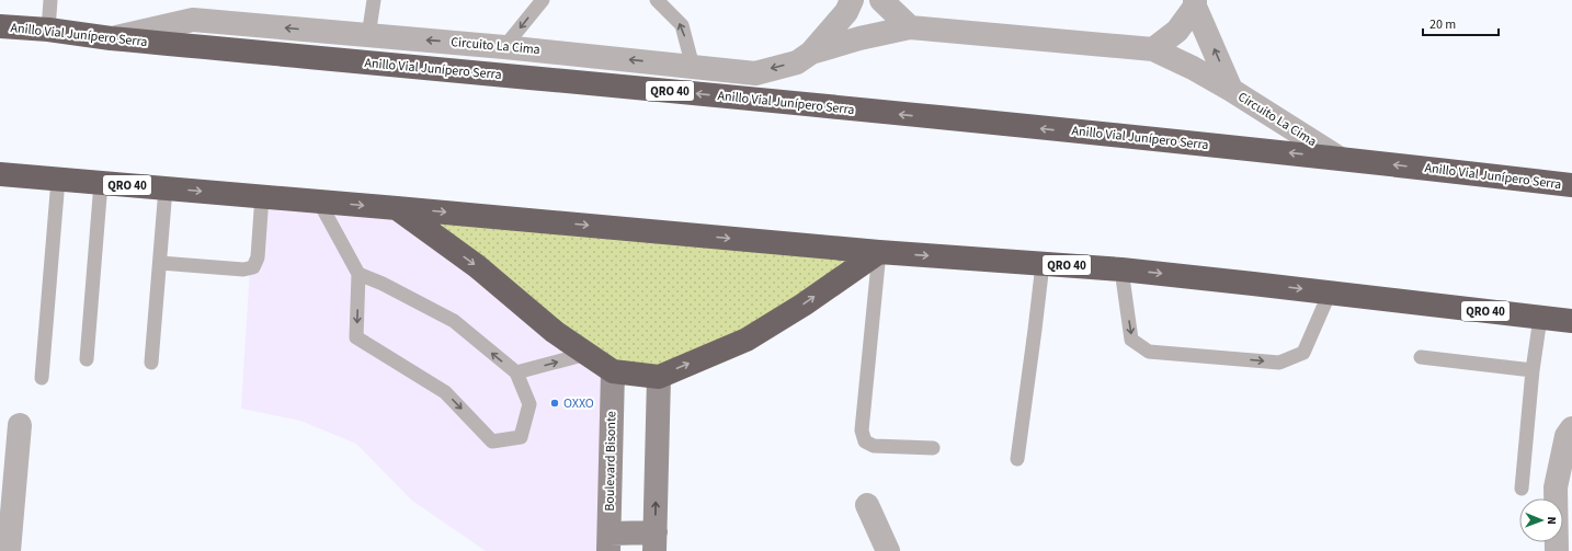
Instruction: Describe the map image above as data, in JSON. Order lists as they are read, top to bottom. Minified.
{"streets":{"highway":["Anillo Vial Junípero Serra","QRO 40"],"street":["Circuito La Cima","Boulevard Bisonte"]},"crossings":[["Anillo Vial Junípero Serra","Circuito La Cima"]],"one_way":["Circuito La Cima"],"places":["OXXO"],"scale_bar":"20 m","north":"right"}
